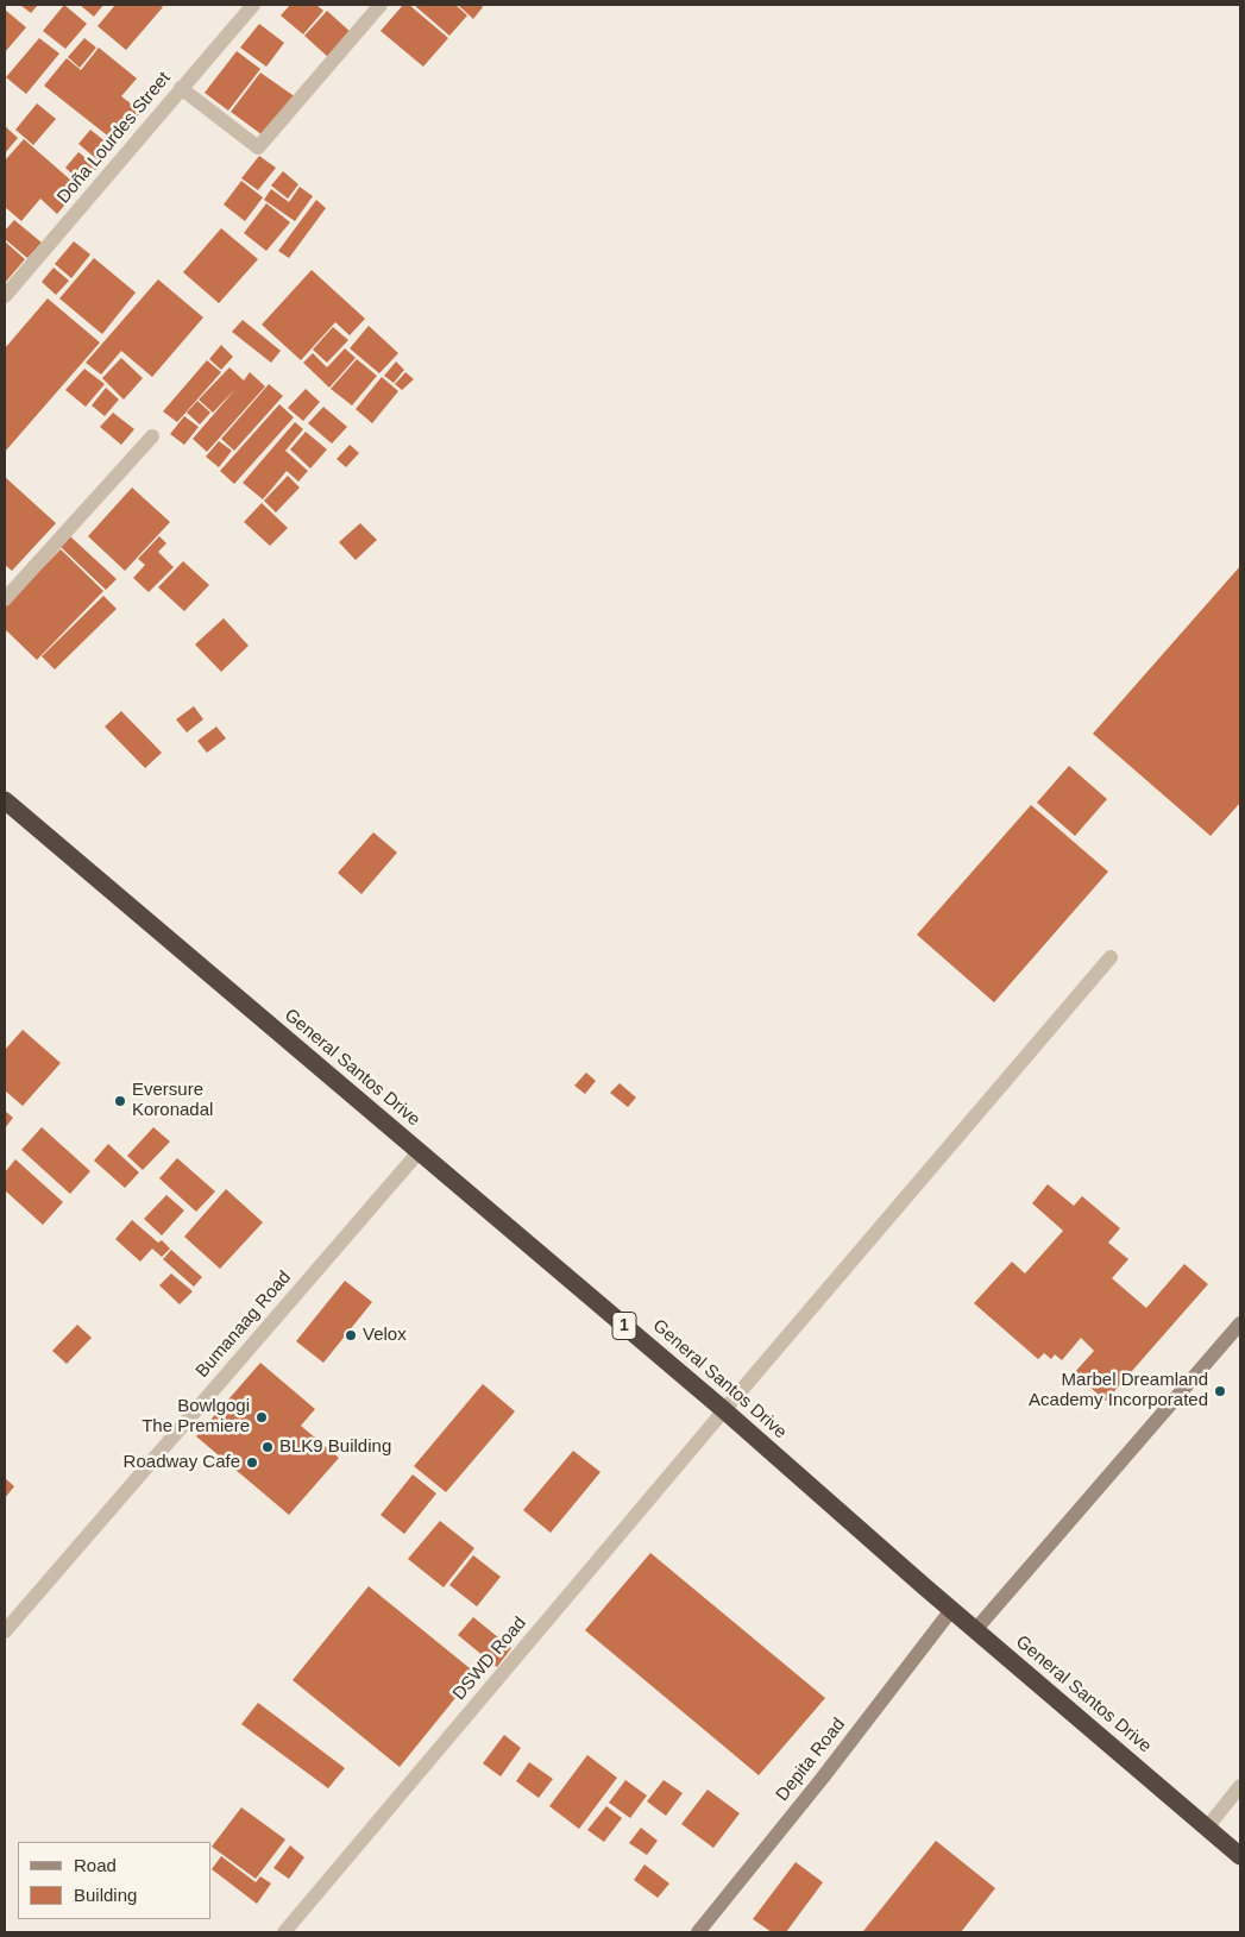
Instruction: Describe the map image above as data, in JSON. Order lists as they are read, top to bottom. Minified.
{"streets":{"highway":["General Santos Drive","1"],"street":["Doña Lourdes Street","Bumanaag Road","DSWD Road","Depita Road"]},"crossings":[["General Santos Drive","Bumanaag Road"],["General Santos Drive","DSWD Road"],["General Santos Drive","Depita Road"]],"places":["Eversure Koronadal","Velox","Marbel Dreamland Academy Incorporated","Bowlgogi The Premiere","BLK9 Building","Roadway Cafe"],"legend":["Road","Building"]}
